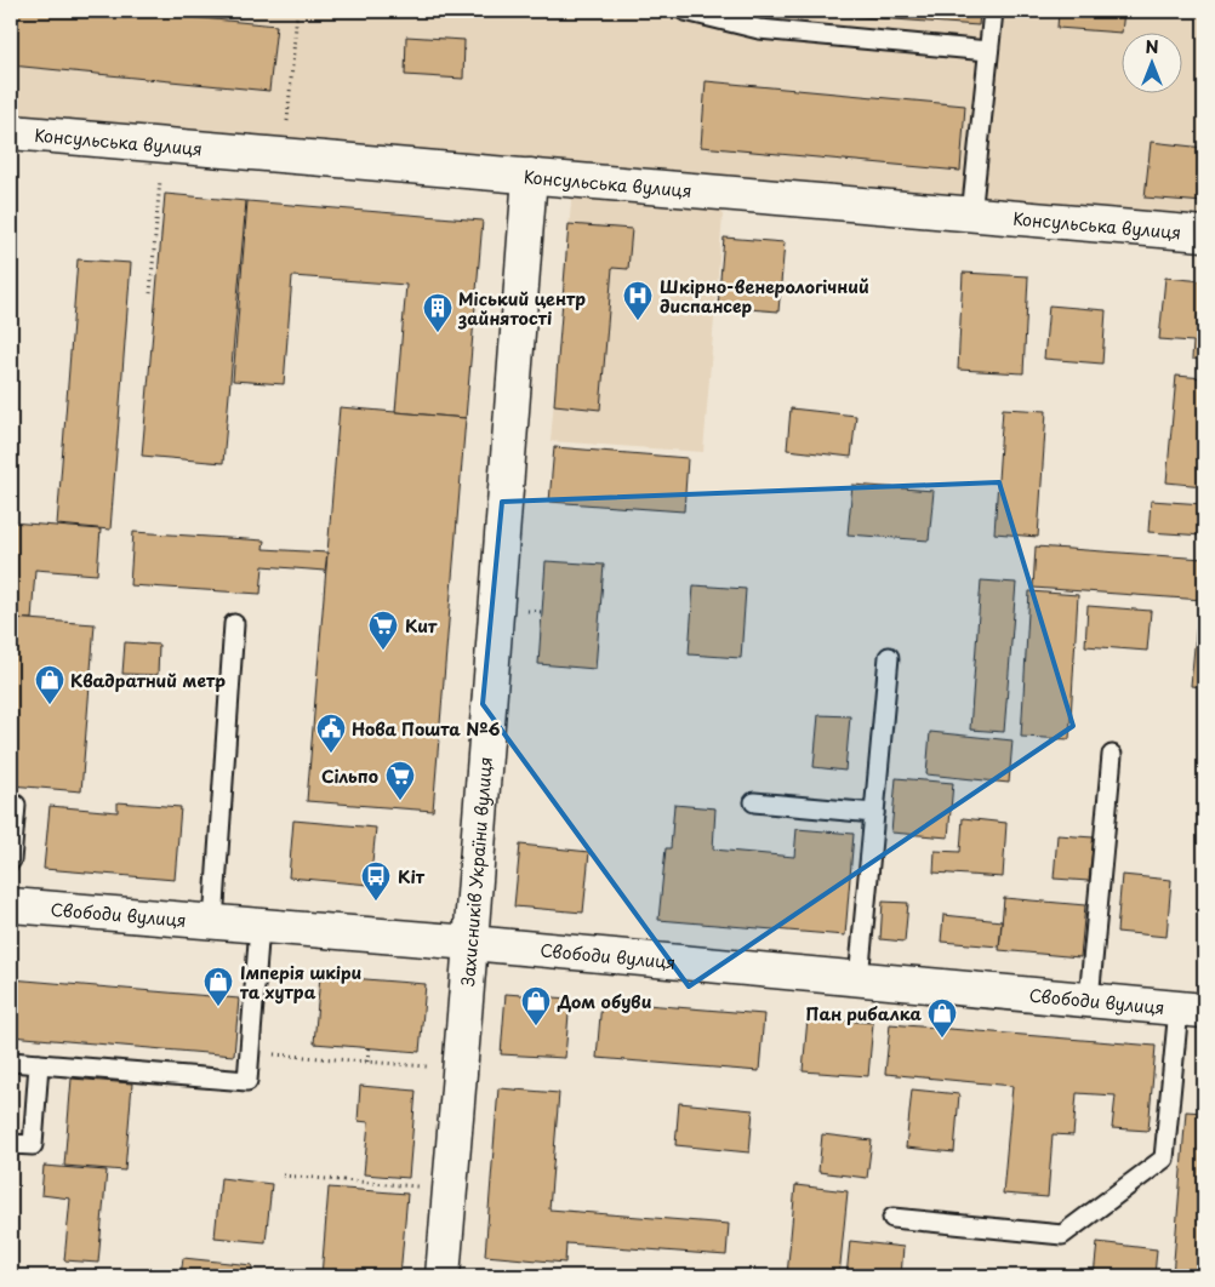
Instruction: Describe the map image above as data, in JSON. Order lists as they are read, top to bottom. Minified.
{"streets":{"street":["Консульська вулиця","Захисників України вулиця","Свободи вулиця"]},"crossings":[["Консульська вулиця","Захисників України вулиця"],["Захисників України вулиця","Свободи вулиця"]],"places":{"hospital":["Шкірно-венерологічний диспансер"],"building":["Міський центр зайнятості"],"supermarket":["Кит","Сільпо"],"shop":["Квадратний метр","Імперія шкіри та хутра","Дом обуви","Пан рибалка"],"public building":["Нова Пошта №6"],"bus stop":["Кіт"]},"north":"top"}
